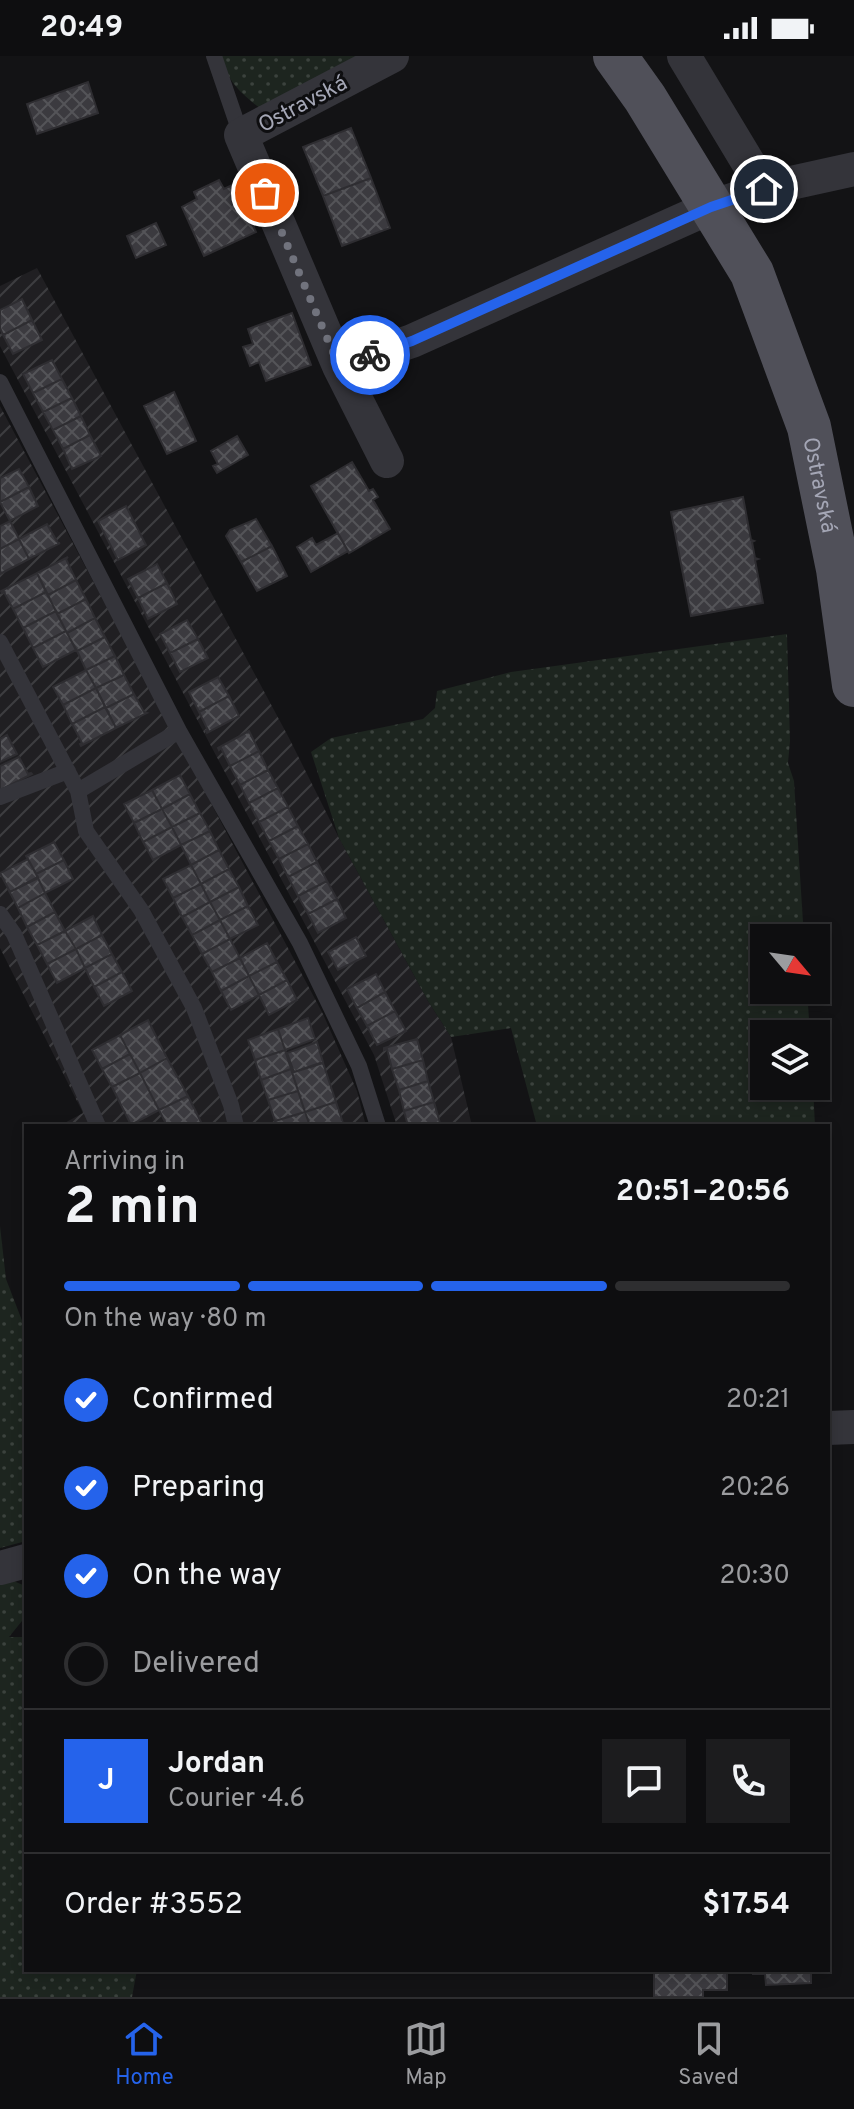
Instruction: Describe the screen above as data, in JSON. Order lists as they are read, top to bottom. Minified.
{"streets":{"main road":["Ostravská"]},"north":"bottom right","page":{"status":"20:49","heading":["2 min","Arriving in","20:51–20:56"],"panel":["Jordan","Courier · 4.6","Order #3552","$17.54"],"bar":"On the way · 80 m","list":[["Confirmed","20:21"],["Preparing","20:26"],["On the way","20:30"],"Delivered"],"round":"J","tabs":["Home","Map","Saved"]}}
